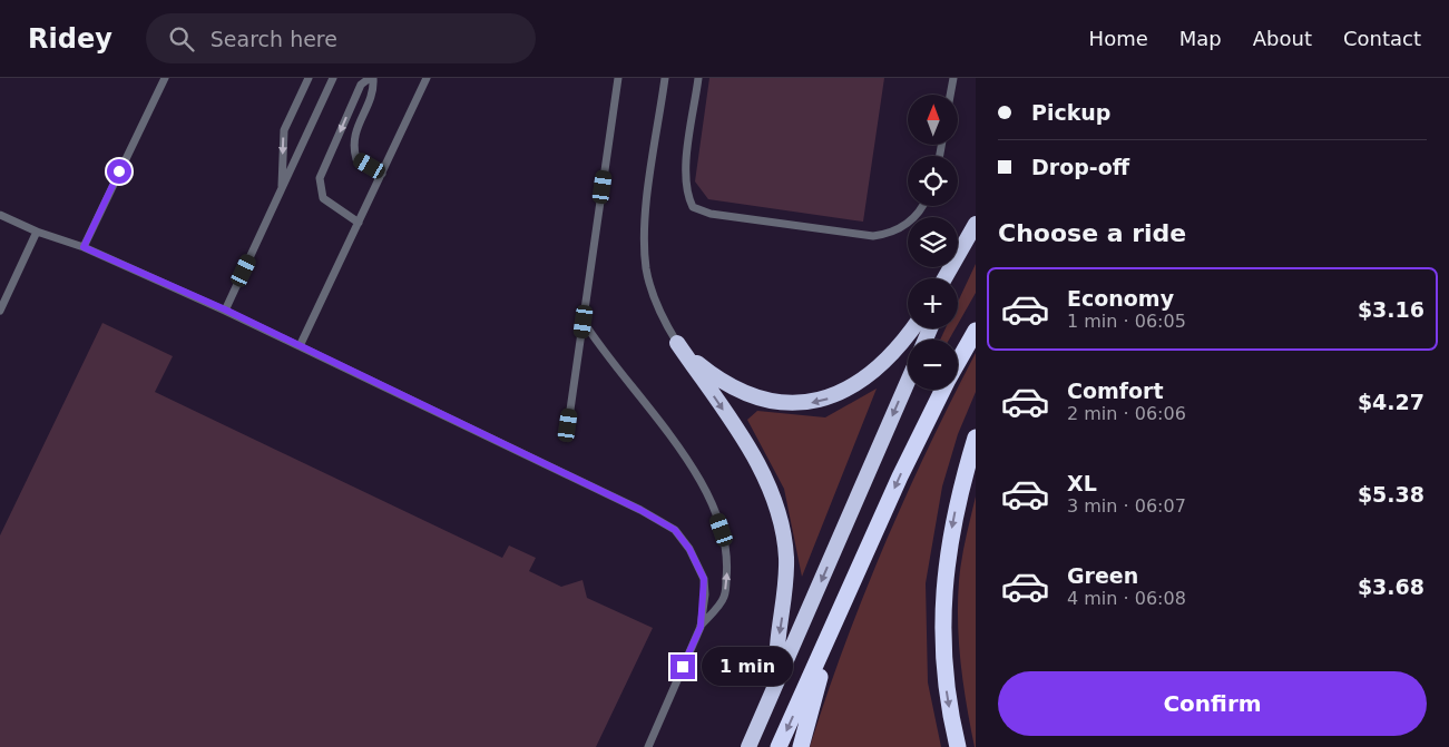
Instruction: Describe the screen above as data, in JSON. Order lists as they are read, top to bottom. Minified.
{"north":"top","page":{"header":"Ridey","search":"Search here","nav":["Home","Map","About","Contact"],"banner":["Pickup","Drop-off"],"map_buttons":["+","−"],"heading":"Choose a ride","list":[{"name":"Economy","note":"1 min · 06:05","value":"$3.16"},{"name":"Comfort","note":"2 min · 06:06","value":"$4.27"},{"name":"XL","note":"3 min · 06:07","value":"$5.38"},{"name":"Green","note":"4 min · 06:08","value":"$3.68"}],"bubble":"1 min","buttons":"Confirm"}}
